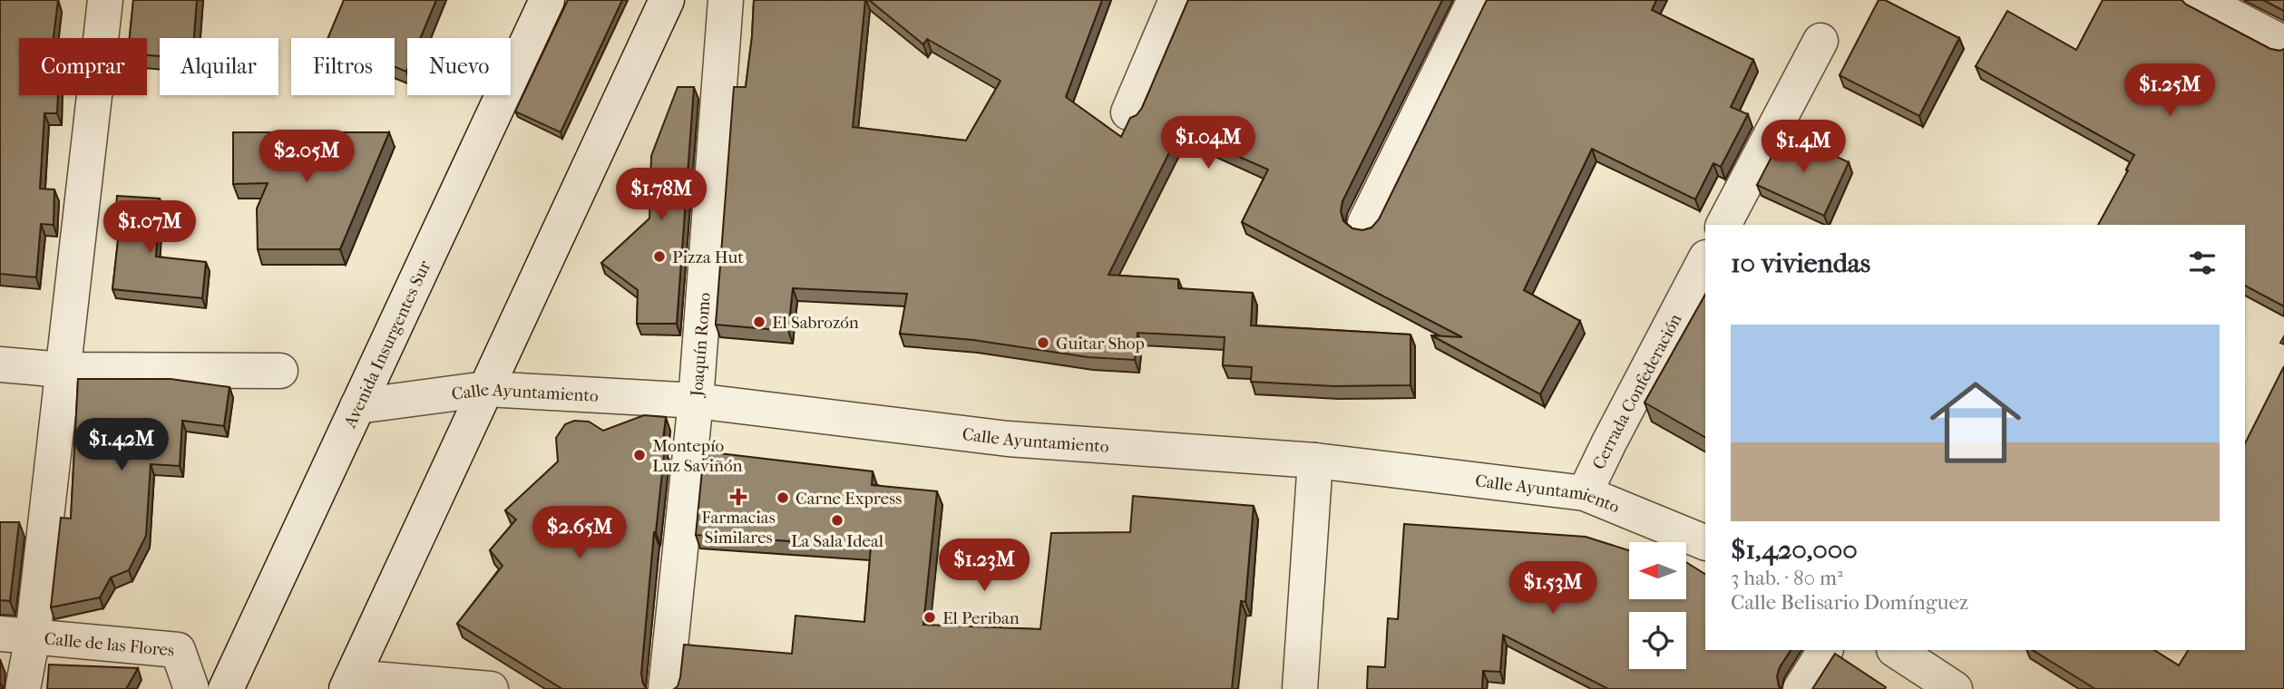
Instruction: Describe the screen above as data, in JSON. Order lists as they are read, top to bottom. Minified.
{"streets":{"street":["Avenida Insurgentes Sur","Joaquín Romo","Cerrada Confederación","Calle Ayuntamiento","Calle de las Flores"]},"crossings":[["Avenida Insurgentes Sur","Calle Ayuntamiento"],["Joaquín Romo","Calle Ayuntamiento"],["Cerrada Confederación","Calle Ayuntamiento"]],"places":{"other":["Pizza Hut","El Sabrozón","Guitar Shop","Montepío Luz Saviñón","Carne Express","La Sala Ideal","El Periban"],"health":["Farmacias Similares"]},"north":"left","page":{"chip":["Comprar","Alquilar","Filtros","Nuevo"],"price":["$1.25M","$1.04M","$1.4M","$2.05M","$1.78M","$1.07M","$1.42M","$2.65M","$1.23M","$1.53M"],"heading":"10 viviendas","list":[{"name":"$1,420,000","note":"3 hab. · 80 m² · Calle Belisario Domínguez"}]}}
